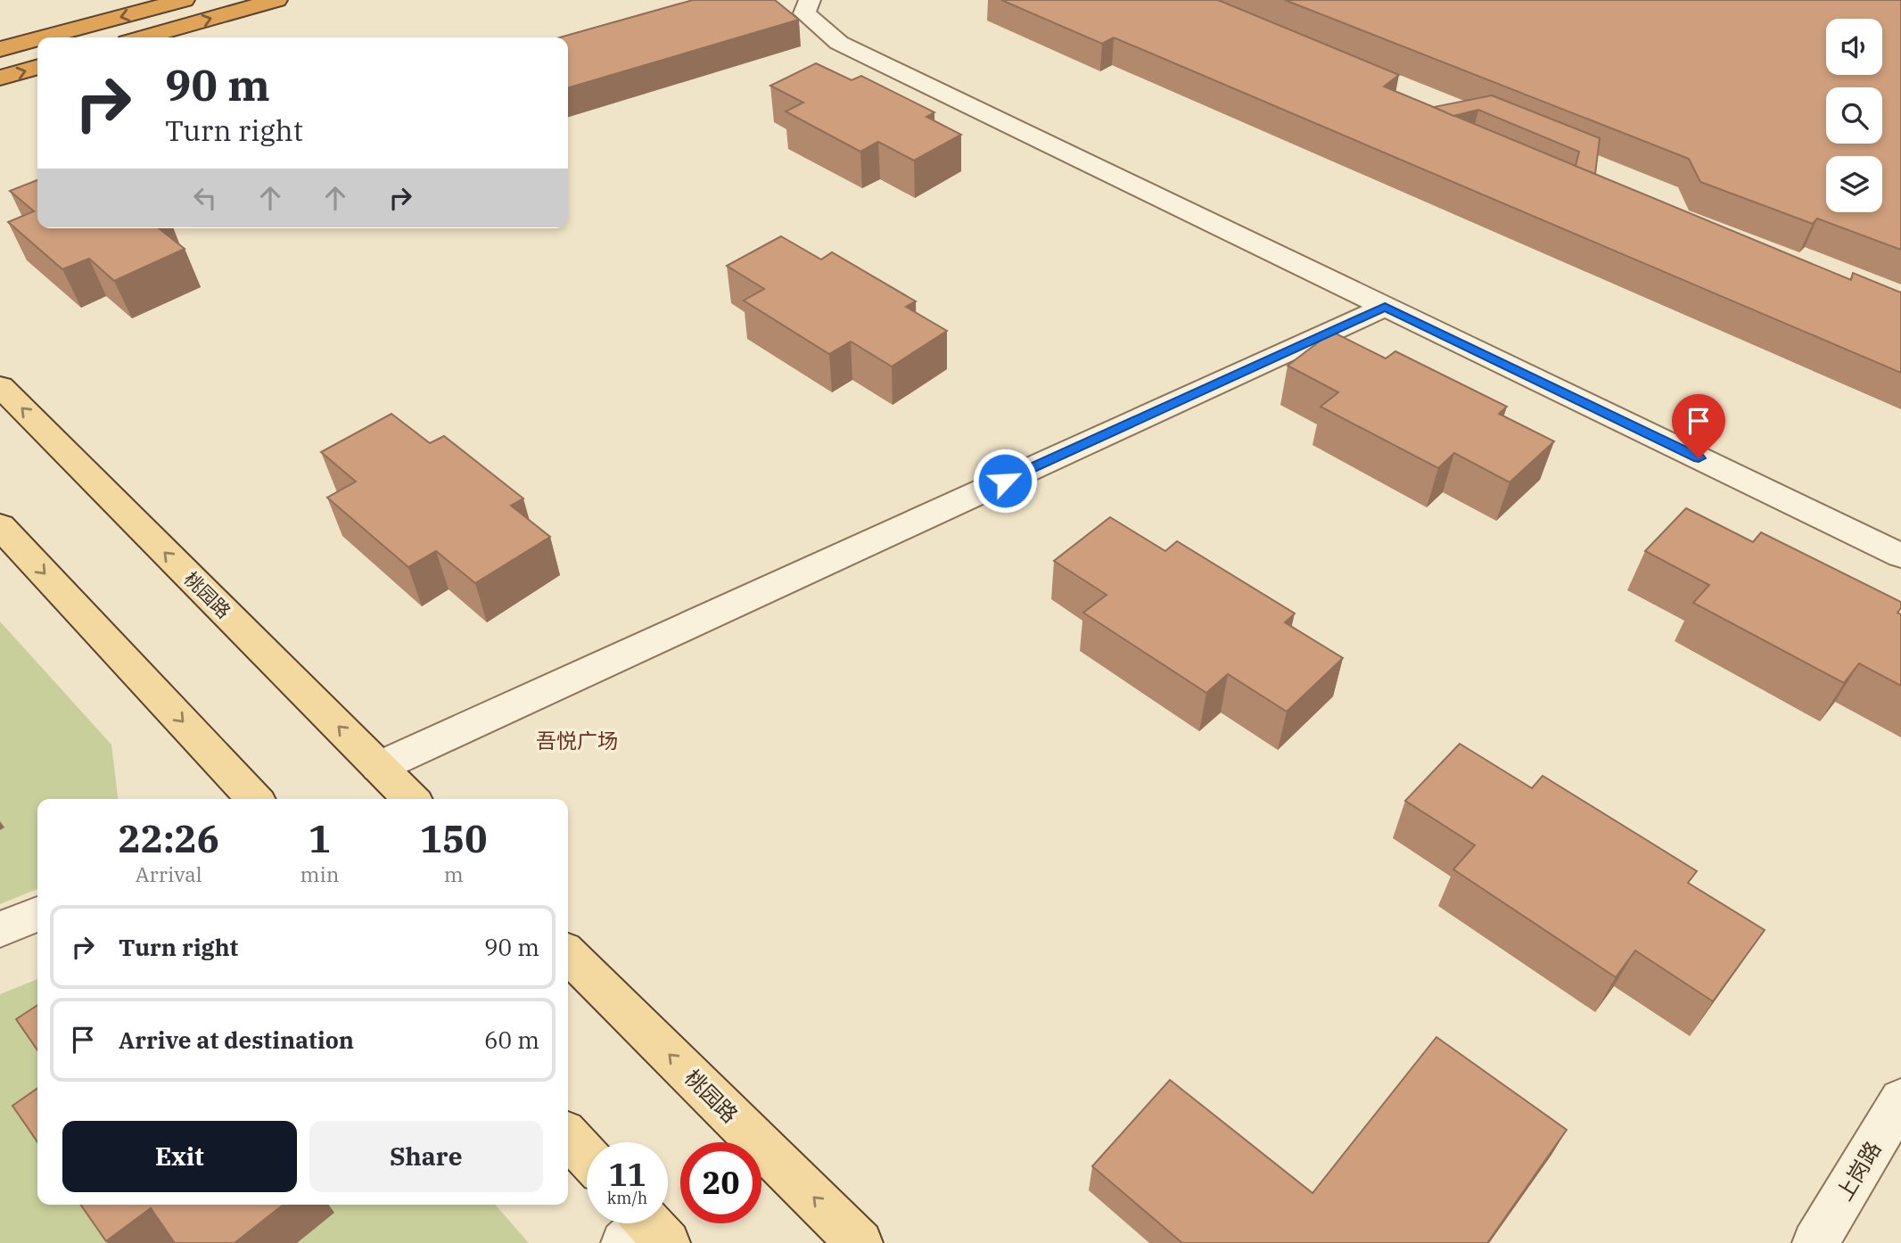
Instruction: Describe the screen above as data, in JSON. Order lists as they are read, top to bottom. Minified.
{"streets":{"main road":["桃园路"],"street":["上岗路"]},"districts":["吾悦广场"],"page":{"turn":["90 m","Turn right"],"eta":["22:26","Arrival","1","min","150","m"],"list":[{"name":"Turn right","value":"90 m"},{"name":"Arrive at destination","value":"60 m"}],"buttons":["Exit","Share"],"speed":"11 km/h","limit":"20"}}
